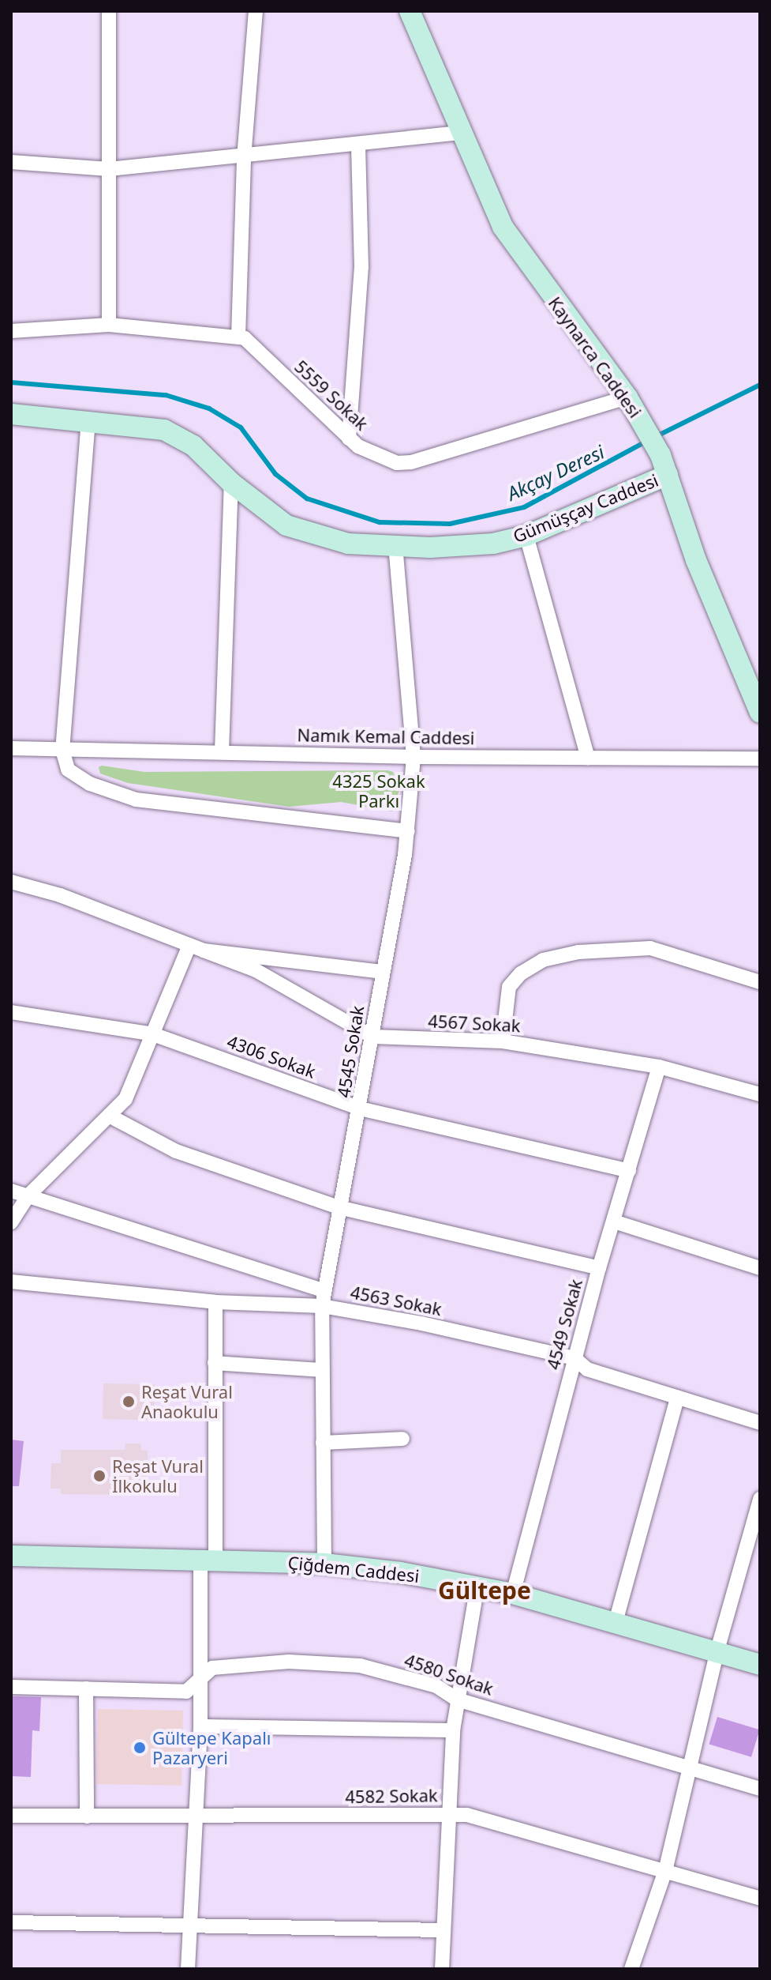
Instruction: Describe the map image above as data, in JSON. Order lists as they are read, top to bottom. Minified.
{"streets":{"street":["Kaynarca Caddesi","5559 Sokak","Gümüşçay Caddesi","Namık Kemal Caddesi","4567 Sokak","4545 Sokak","4306 Sokak","4563 Sokak","4549 Sokak","Çiğdem Caddesi","4580 Sokak","4582 Sokak"]},"crossings":[["Kaynarca Caddesi","5559 Sokak"],["Kaynarca Caddesi","Gümüşçay Caddesi"],["Gümüşçay Caddesi","4545 Sokak"],["Namık Kemal Caddesi","4545 Sokak"],["4567 Sokak","4545 Sokak"],["4567 Sokak","4549 Sokak"],["4545 Sokak","4306 Sokak"],["4545 Sokak","4563 Sokak"],["4545 Sokak","Çiğdem Caddesi"],["4306 Sokak","4549 Sokak"],["4563 Sokak","4549 Sokak"],["4549 Sokak","Çiğdem Caddesi"]],"districts":["Gültepe"],"water":["Akçay Deresi"],"parks":["4325 Sokak Parkı"],"places":["Reşat Vural Anaokulu","Reşat Vural İlkokulu","Gültepe Kapalı Pazaryeri"]}
